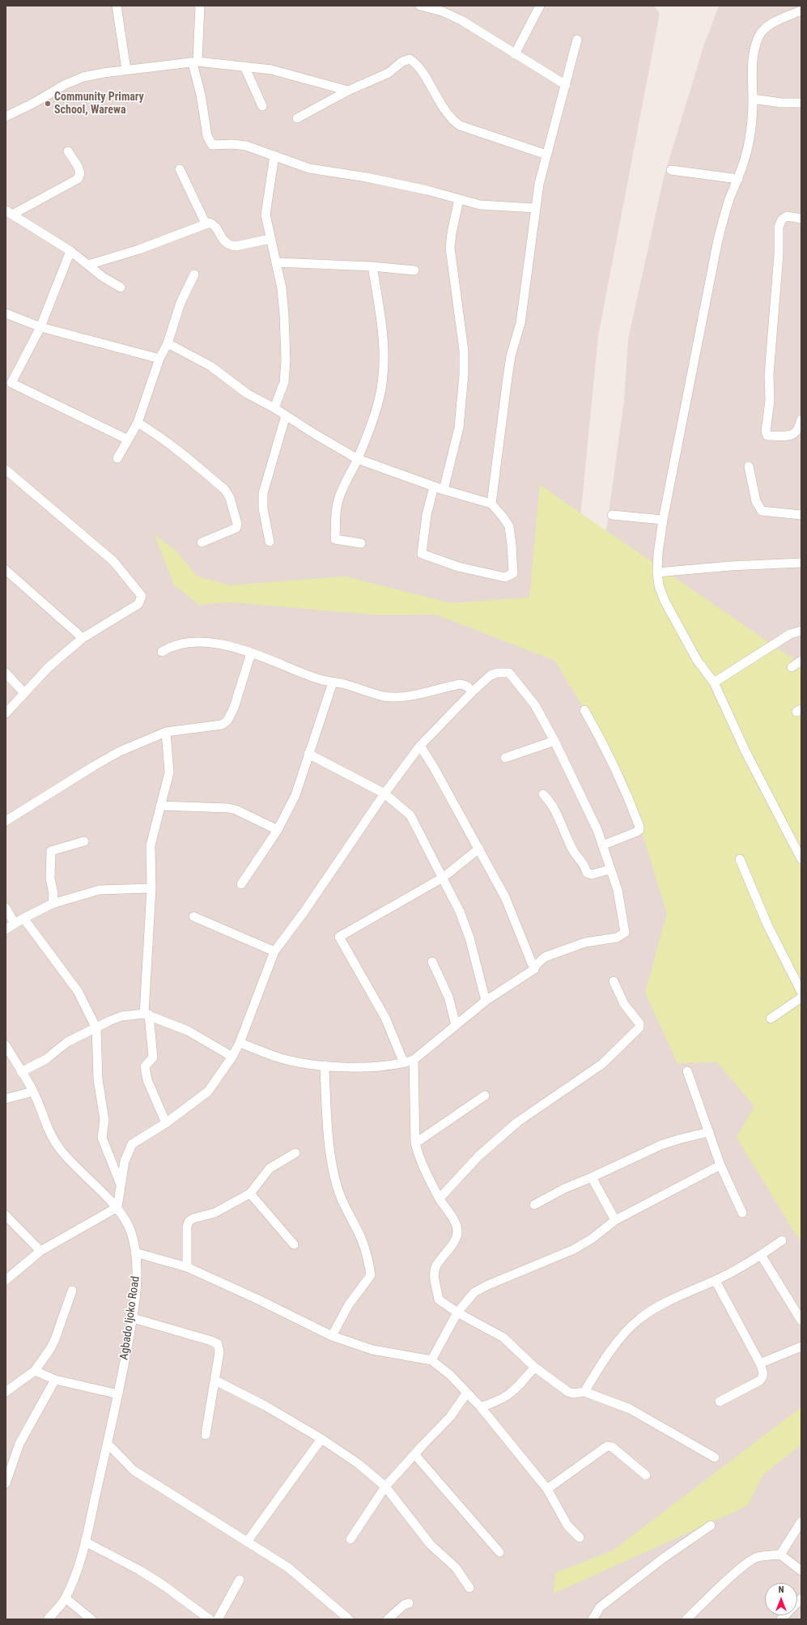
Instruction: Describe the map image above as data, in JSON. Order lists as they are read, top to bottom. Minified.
{"streets":{"street":["Agbado Ijoko Road"]},"places":["Community Primary School, Warewa"],"north":"top"}
